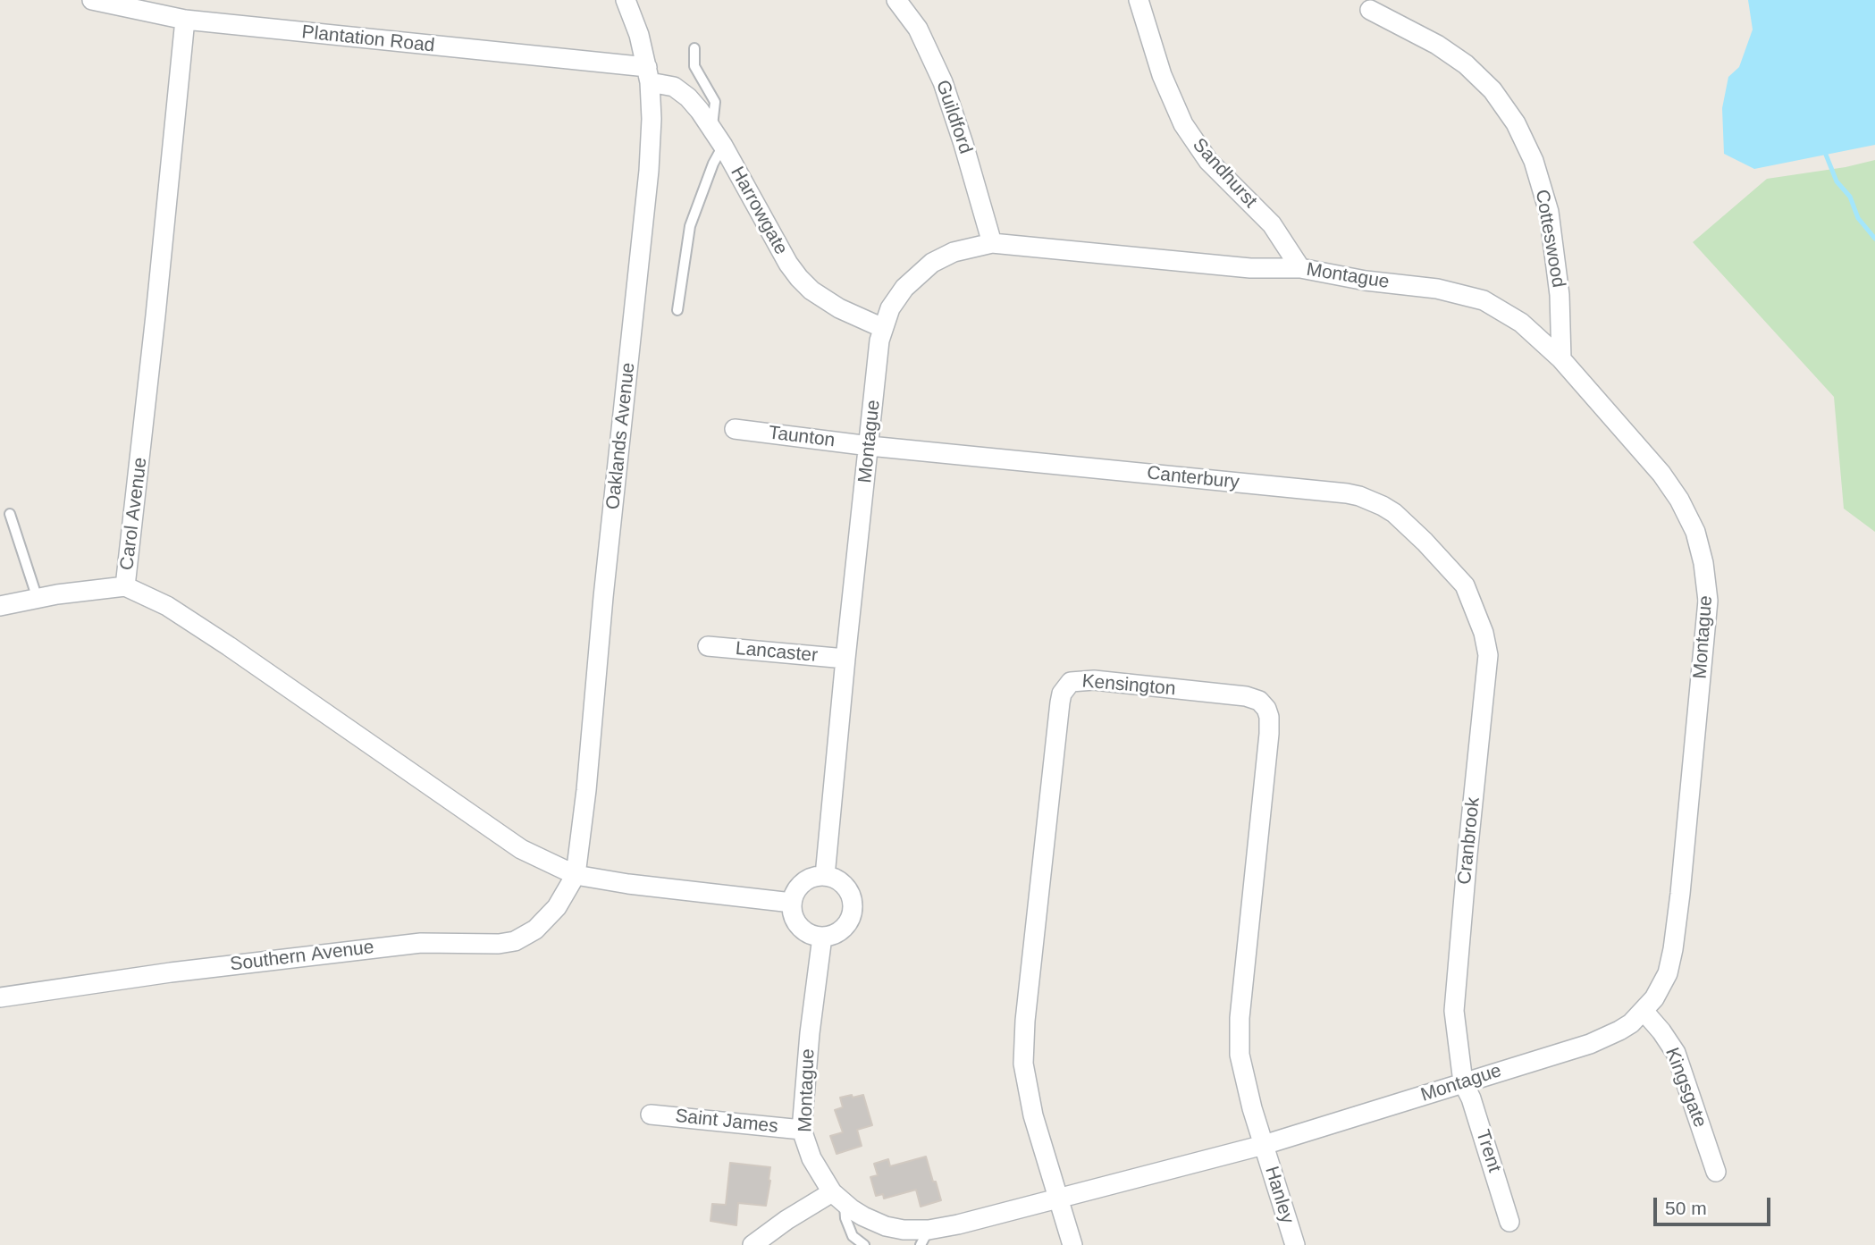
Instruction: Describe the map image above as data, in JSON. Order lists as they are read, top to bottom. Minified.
{"streets":{"street":["Plantation Road","Guildford","Sandhurst","Harrowgate","Cotteswood","Montague","Oaklands Avenue","Taunton","Canterbury","Carol Avenue","Lancaster","Kensington","Cranbrook","Southern Avenue","Kingsgate","Saint James","Trent","Hanley"]},"crossings":[["Plantation Road","Harrowgate"],["Plantation Road","Oaklands Avenue"],["Plantation Road","Carol Avenue"],["Guildford","Montague"],["Sandhurst","Montague"],["Harrowgate","Montague"],["Harrowgate","Oaklands Avenue"],["Cotteswood","Montague"],["Montague","Taunton"],["Montague","Canterbury"],["Montague","Carol Avenue"],["Montague","Lancaster"],["Montague","Kensington"],["Montague","Cranbrook"],["Montague","Kingsgate"],["Montague","Saint James"],["Montague","Trent"],["Montague","Hanley"],["Oaklands Avenue","Carol Avenue"],["Oaklands Avenue","Southern Avenue"],["Taunton","Canterbury"],["Canterbury","Cranbrook"],["Carol Avenue","Southern Avenue"],["Kensington","Hanley"],["Cranbrook","Trent"]],"scale_bar":"50 m"}
